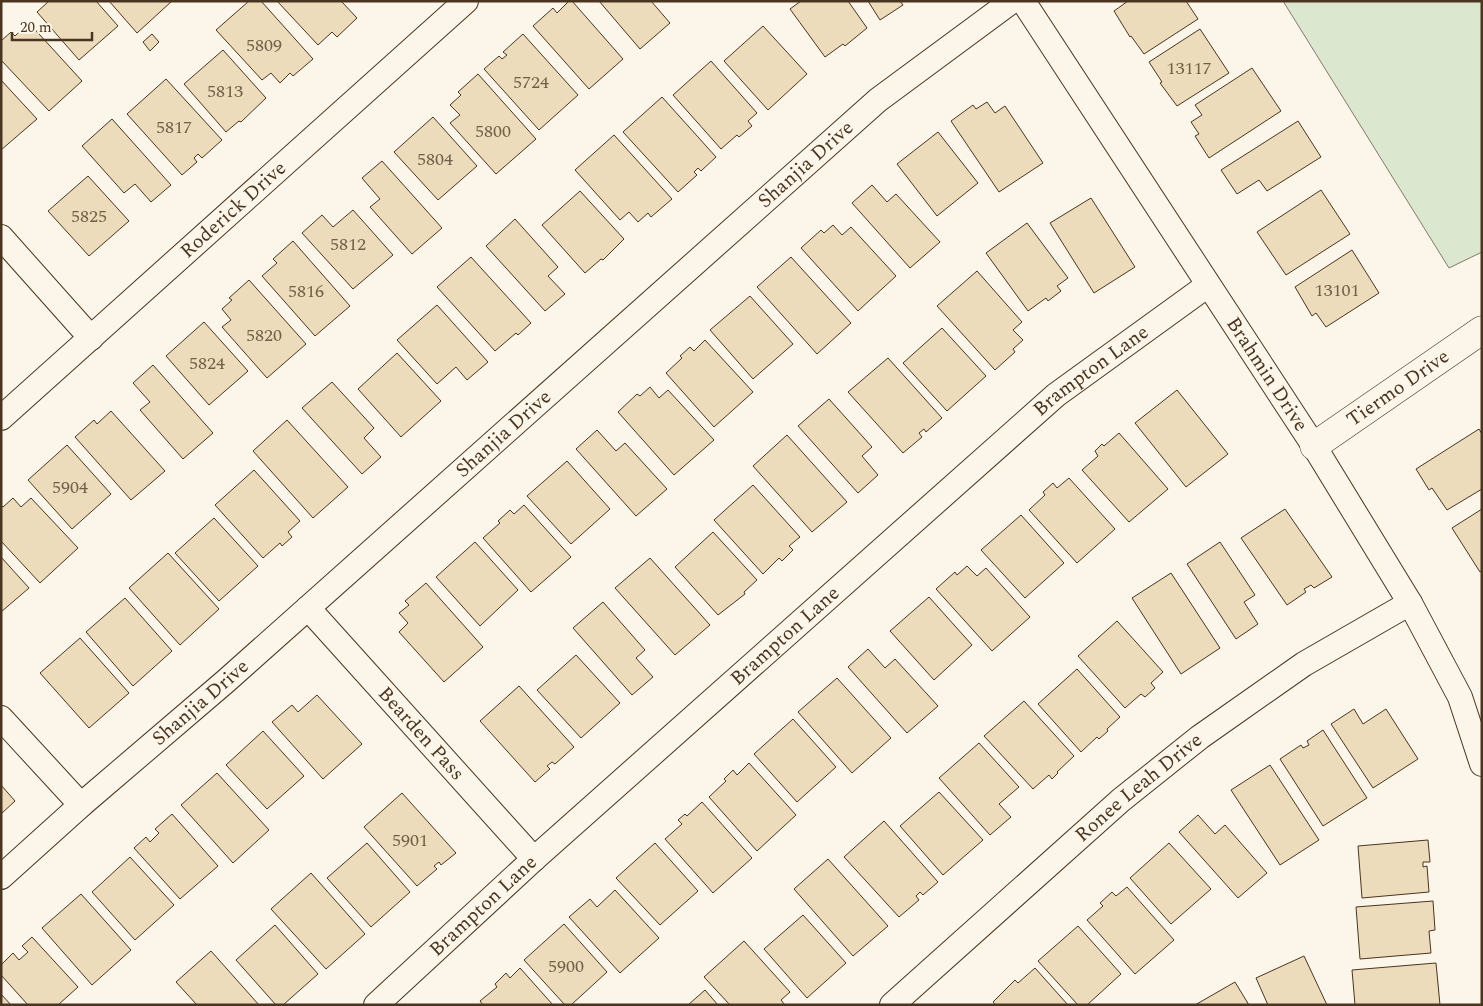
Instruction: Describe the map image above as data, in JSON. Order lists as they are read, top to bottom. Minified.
{"streets":{"street":["Shanjia Drive","Roderick Drive","Brampton Lane","Brahmin Drive","Tiermo Drive","Bearden Pass","Ronee Leah Drive"]},"crossings":[["Shanjia Drive","Bearden Pass"],["Brampton Lane","Brahmin Drive"],["Brampton Lane","Bearden Pass"],["Brahmin Drive","Tiermo Drive"],["Brahmin Drive","Ronee Leah Drive"]],"house_numbers":["5809","13117","5724","5813","5817","5800","5804","5825","5812","13101","5816","5820","5824","5904","5901","5900"],"scale_bar":"20 m"}
